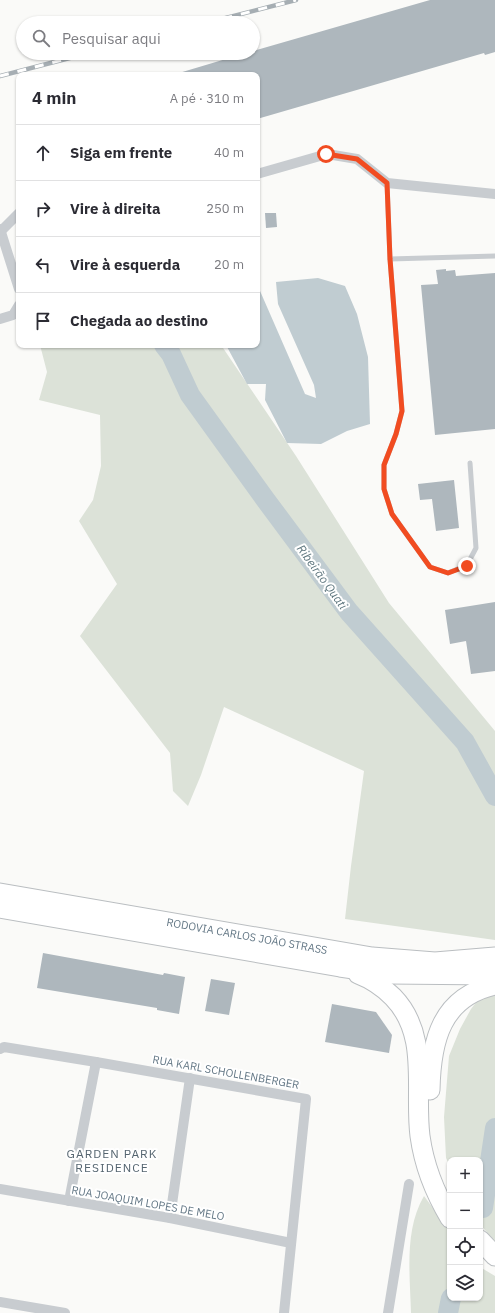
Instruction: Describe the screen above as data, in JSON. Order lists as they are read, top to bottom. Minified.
{"streets":{"highway":["RODOVIA CARLOS JOÃO STRASS"],"street":["RUA KARL SCHOLLENBERGER","RUA JOAQUIM LOPES DE MELO"]},"crossings":[["RUA KARL SCHOLLENBERGER","RUA JOAQUIM LOPES DE MELO"]],"districts":["GARDEN PARK RESIDENCE"],"water":["Ribeirão Quati"],"page":{"search":"Pesquisar aqui","heading":["4 min","A pé · 310 m"],"list":[["Siga em frente","40 m"],["Vire à direita","250 m"],["Vire à esquerda","20 m"],"Chegada ao destino"],"map_buttons":["+","−"]}}
